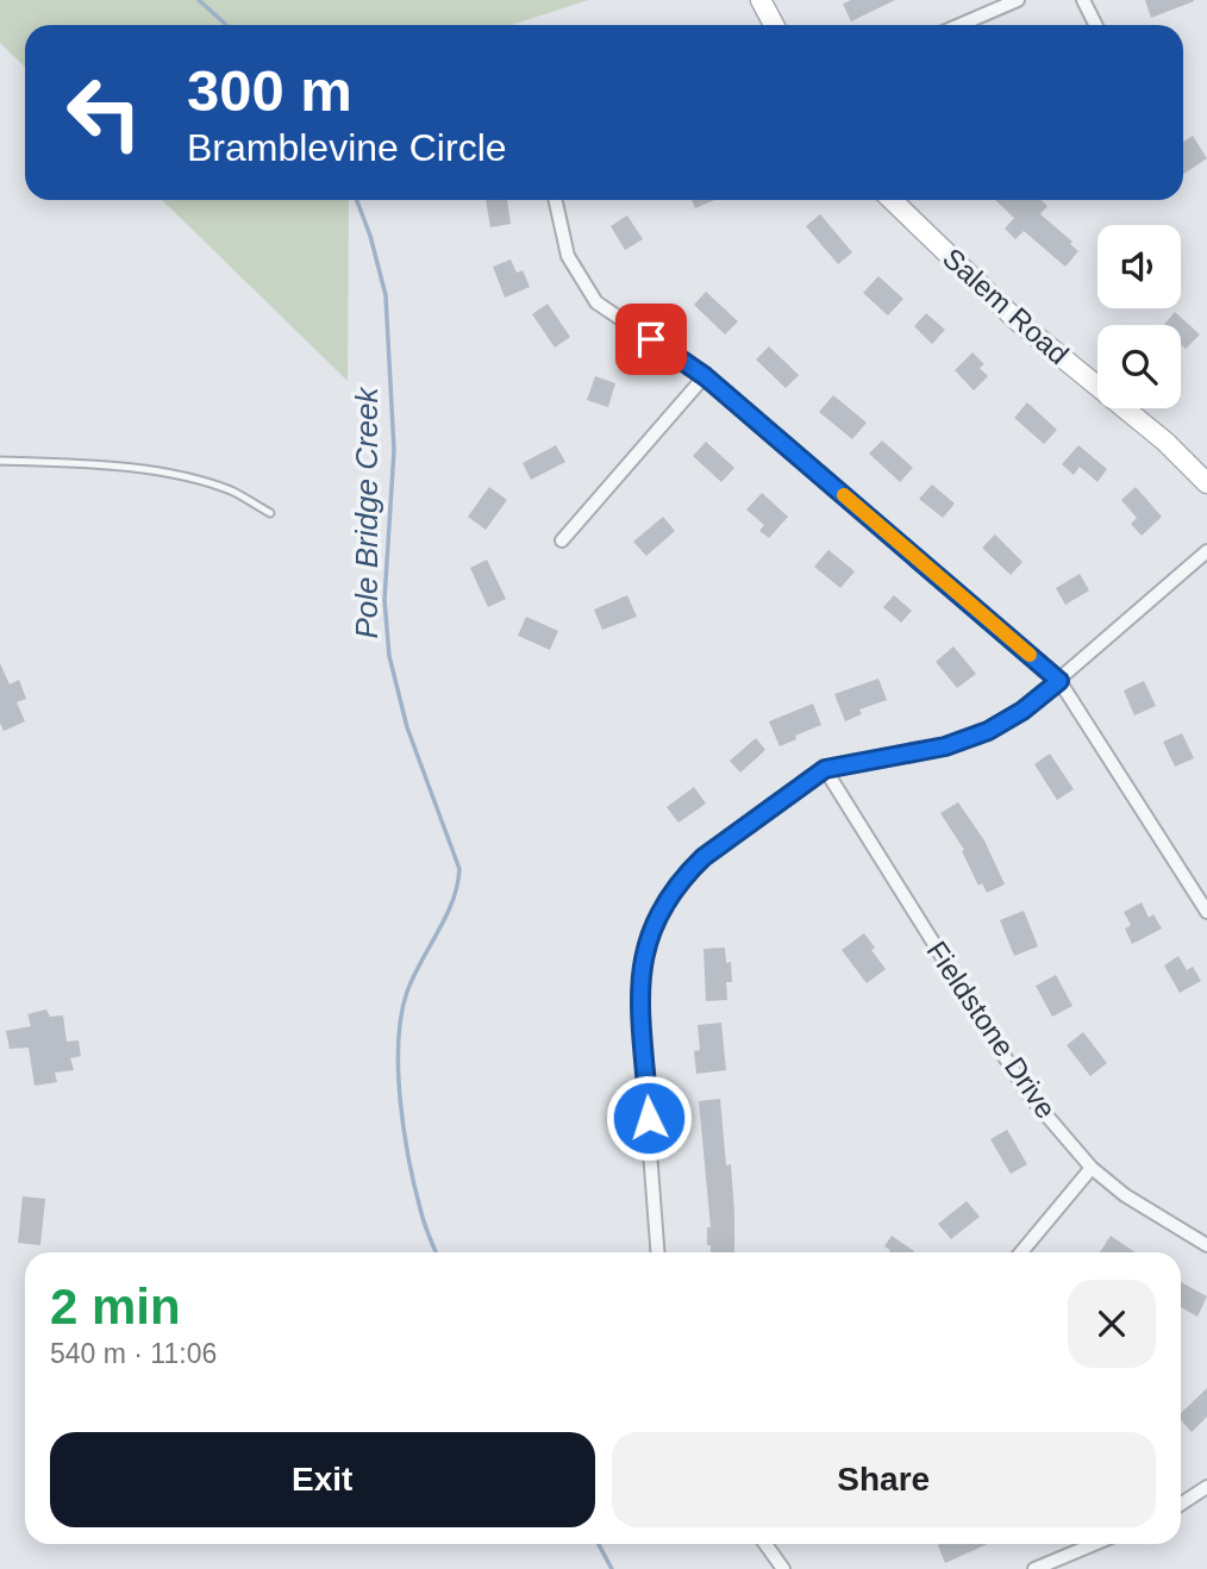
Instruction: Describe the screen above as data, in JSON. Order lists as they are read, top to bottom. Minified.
{"streets":{"street":["Salem Road","Fieldstone Drive"]},"water":["Pole Bridge Creek"],"page":{"turn":["300 m","Bramblevine Circle"],"heading":["2 min","540 m · 11:06"],"buttons":["Exit","Share"]}}
